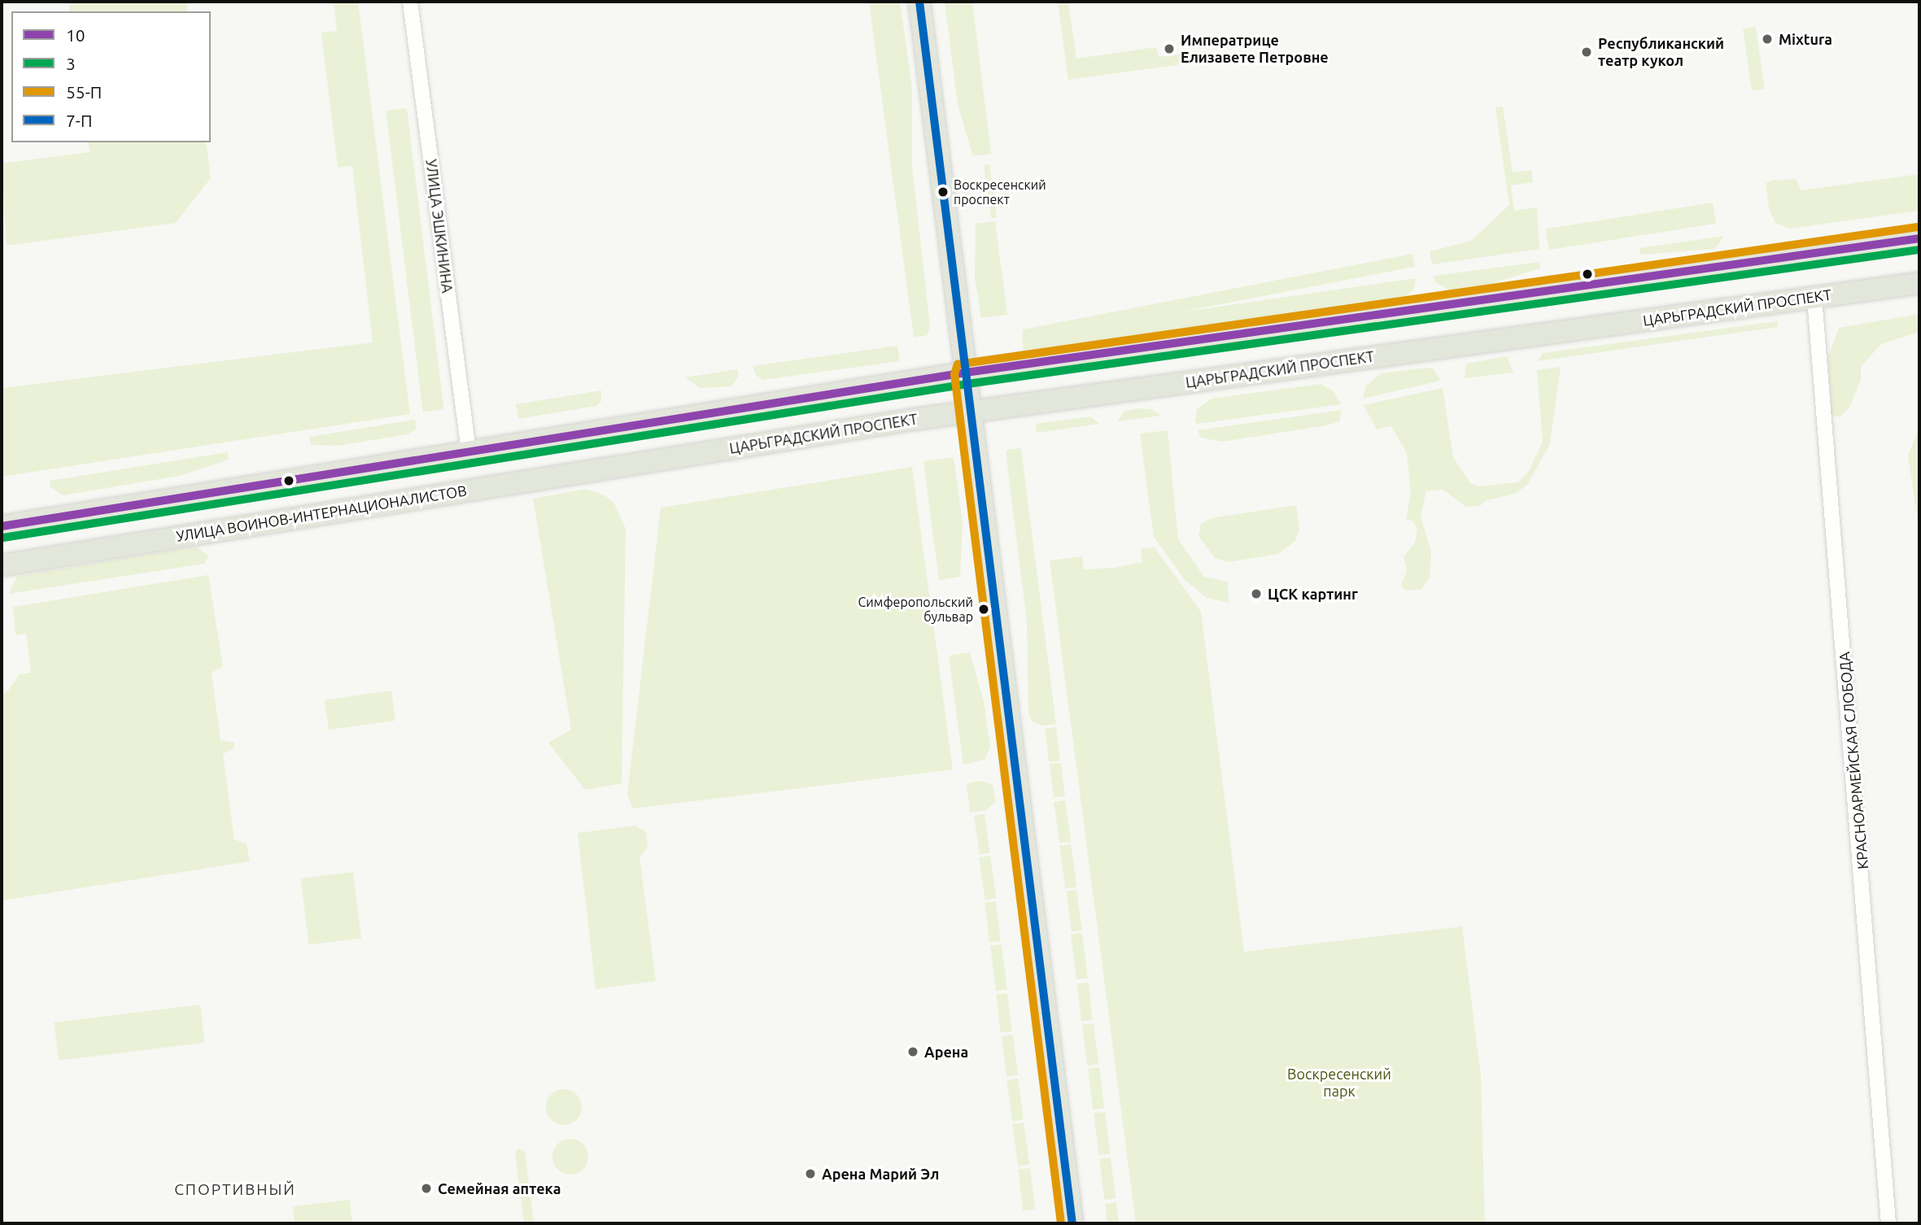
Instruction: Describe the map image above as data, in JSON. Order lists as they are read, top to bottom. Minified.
{"streets":{"main road":["ЦАРЬГРАДСКИЙ ПРОСПЕКТ","УЛИЦА ВОИНОВ-ИНТЕРНАЦИОНАЛИСТОВ"],"street":["УЛИЦА ЭШКИНИНА","КРАСНОАРМЕЙСКАЯ СЛОБОДА"]},"crossings":[["ЦАРЬГРАДСКИЙ ПРОСПЕКТ","УЛИЦА ВОИНОВ-ИНТЕРНАЦИОНАЛИСТОВ"],["ЦАРЬГРАДСКИЙ ПРОСПЕКТ","КРАСНОАРМЕЙСКАЯ СЛОБОДА"]],"districts":["СПОРТИВНЫЙ"],"parks":["Воскресенский парк"],"places":["Mixtura","Императрице Елизавете Петровне","Республиканский театр кукол","Воскресенский проспект","ЦСК картинг","Симферопольский бульвар","Арена","Арена Марий Эл","Семейная аптека"],"lines":["transit line 7-П","transit line 55-П","transit line 10","transit line 3"],"legend":["10","3","55-П","7-П"]}
